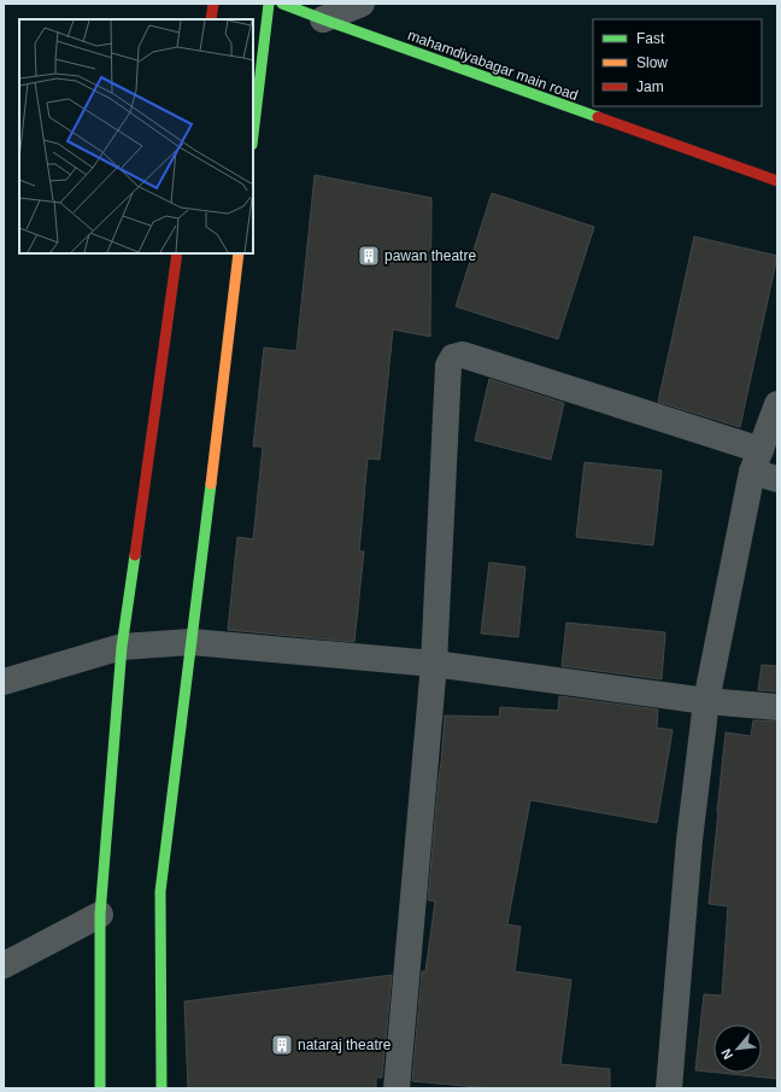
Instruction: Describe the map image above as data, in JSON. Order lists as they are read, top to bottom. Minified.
{"streets":{"main road":["mahamdiyabagar main road"]},"places":{"building":["pawan theatre","nataraj theatre"]},"legend":["Fast","Slow","Jam"],"north":"bottom left"}
